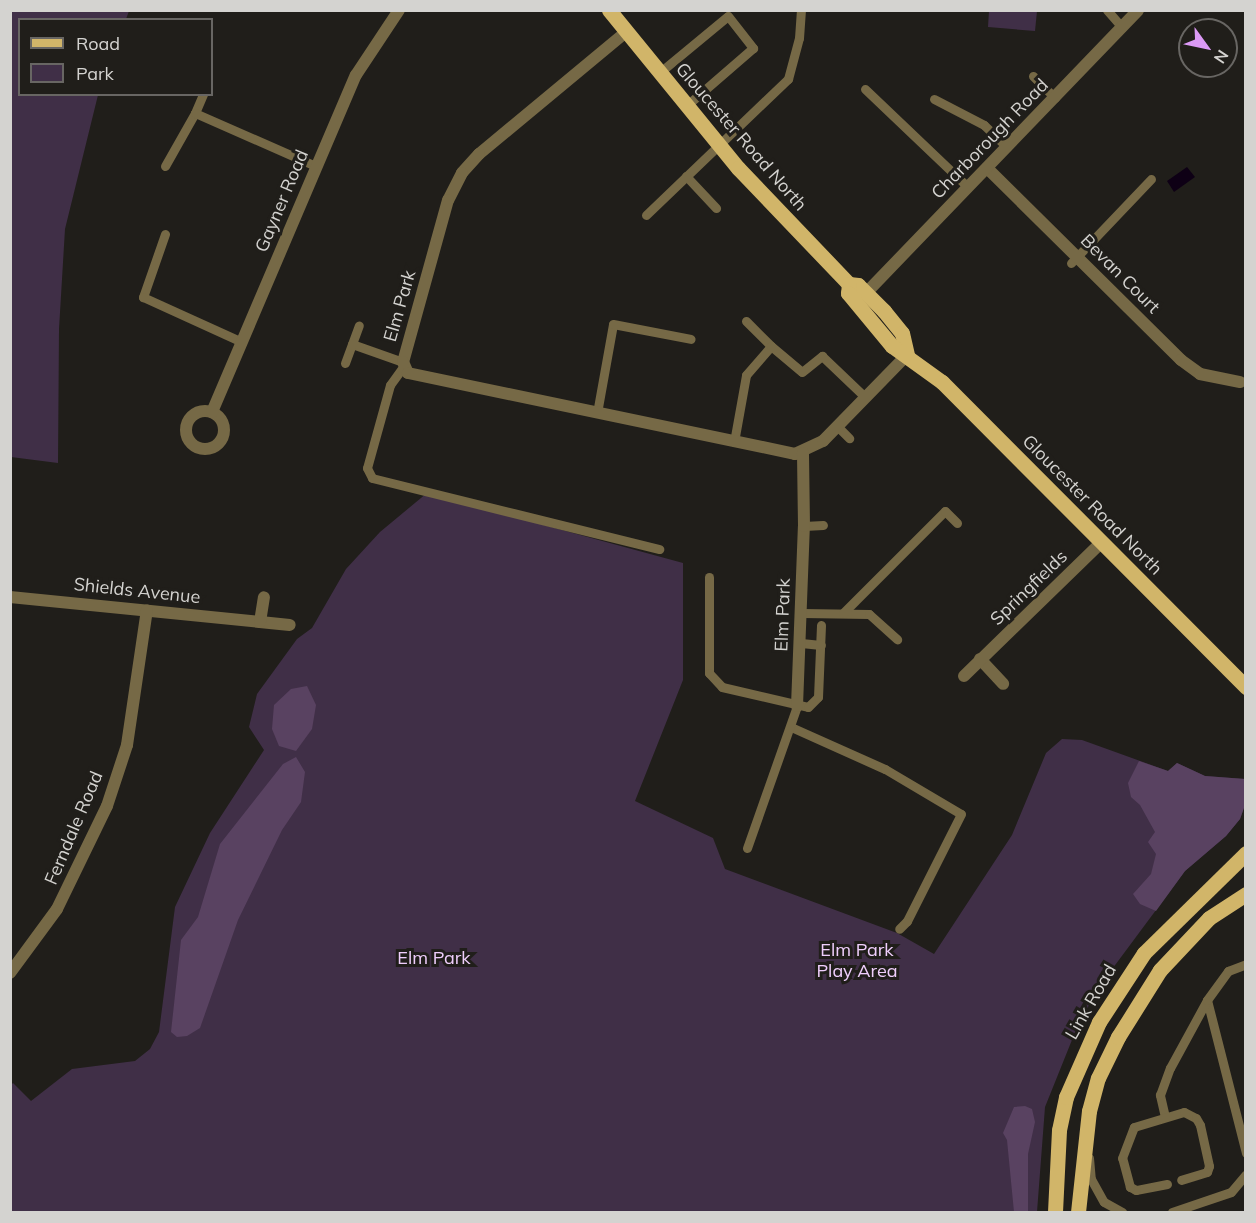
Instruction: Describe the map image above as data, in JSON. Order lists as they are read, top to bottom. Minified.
{"streets":{"main road":["Gloucester Road North","Link Road"],"street":["Charborough Road","Gayner Road","Bevan Court","Elm Park","Springfields","Shields Avenue","Ferndale Road"]},"crossings":[["Gloucester Road North","Charborough Road"],["Gloucester Road North","Elm Park"],["Gloucester Road North","Springfields"],["Charborough Road","Bevan Court"],["Shields Avenue","Ferndale Road"]],"parks":["Elm Park Play Area","Elm Park"],"legend":["Road","Park"],"north":"bottom right"}
